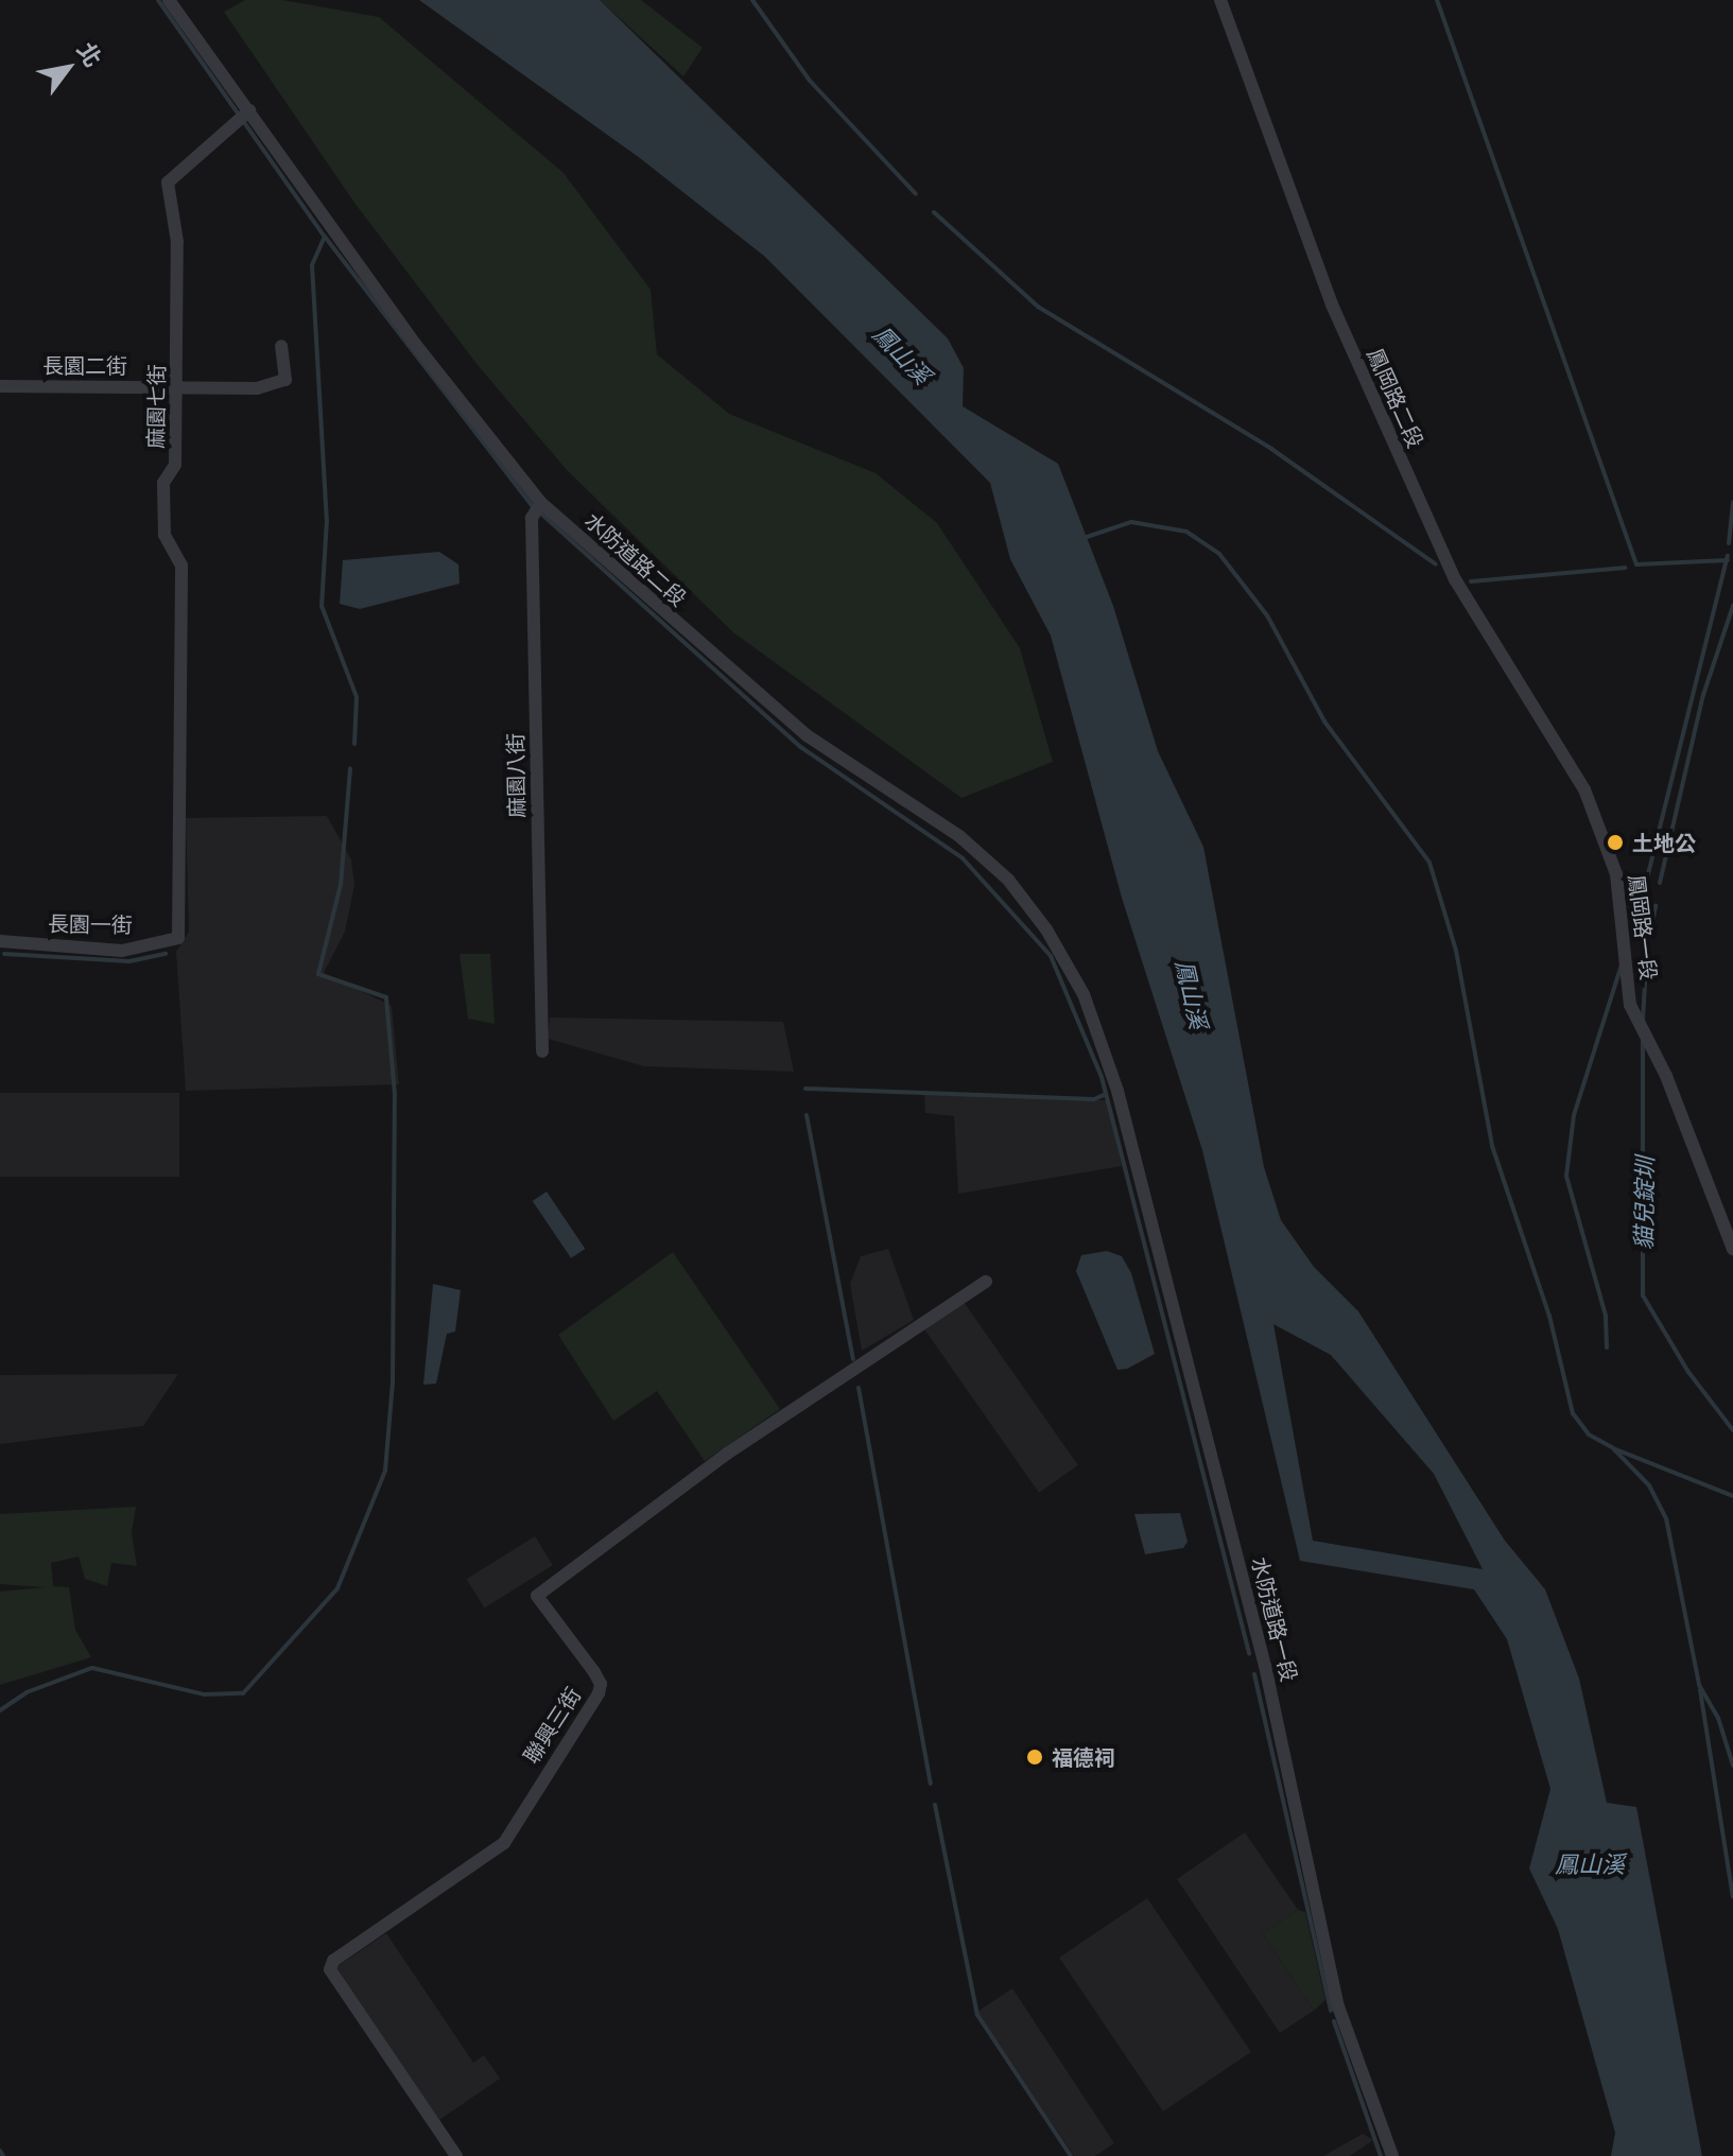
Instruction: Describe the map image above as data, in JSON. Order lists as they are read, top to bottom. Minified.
{"streets":{"street":["長園二街","鳳岡路二段","麻園七街","水防道路二段","麻園八街","長園一街","鳳岡路一段","水防道路一段","聯興三街"]},"crossings":[["長園二街","麻園七街"],["鳳岡路二段","鳳岡路一段"],["麻園七街","水防道路二段"],["麻園七街","長園一街"],["水防道路二段","麻園八街"],["水防道路二段","水防道路一段"]],"water":["鳳山溪","貓兒錠圳"],"places":["土地公","福德祠"],"north":"top right"}
